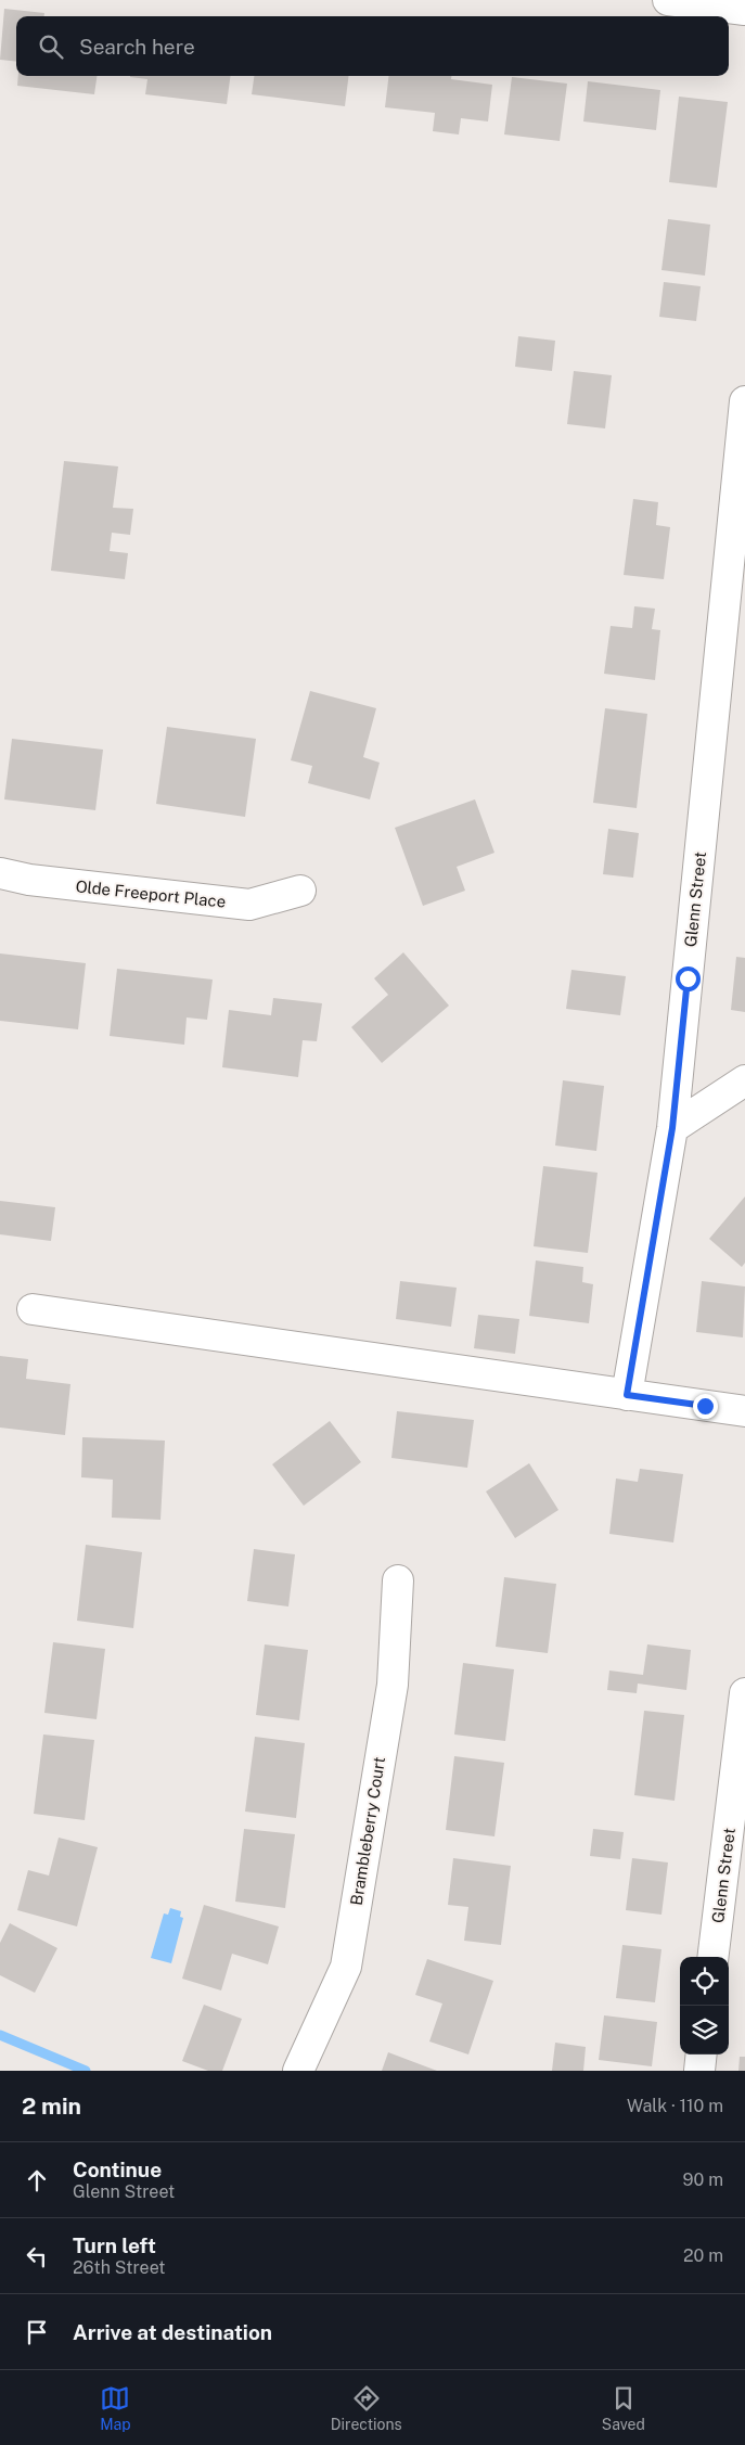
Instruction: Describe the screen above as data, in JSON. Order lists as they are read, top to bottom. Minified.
{"streets":{"street":["Olde Freeport Place","Glenn Street","Brambleberry Court"]},"page":{"search":"Search here","heading":["2 min","Walk · 110 m"],"list":[["Continue","Glenn Street","90 m"],["Turn left","26th Street","20 m"],"Arrive at destination"],"nav":["Map","Directions","Saved"]}}
